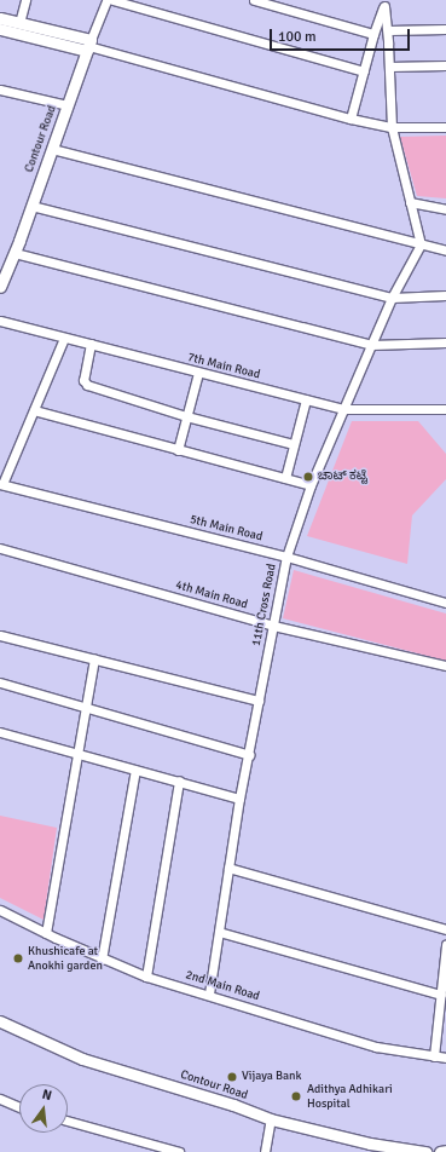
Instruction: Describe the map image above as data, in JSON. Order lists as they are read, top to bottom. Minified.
{"streets":{"main road":["Contour Road"],"street":["7th Main Road","5th Main Road","4th Main Road","11th Cross Road","2nd Main Road"]},"crossings":[["7th Main Road","11th Cross Road"],["5th Main Road","11th Cross Road"],["4th Main Road","11th Cross Road"],["11th Cross Road","2nd Main Road"]],"places":["ಚಾಟ್ ಕಟ್ಟೆ","Khushicafe at Anokhi garden","Vijaya Bank","Adithya Adhikari Hospital"],"scale_bar":"100 m","north":"top"}
